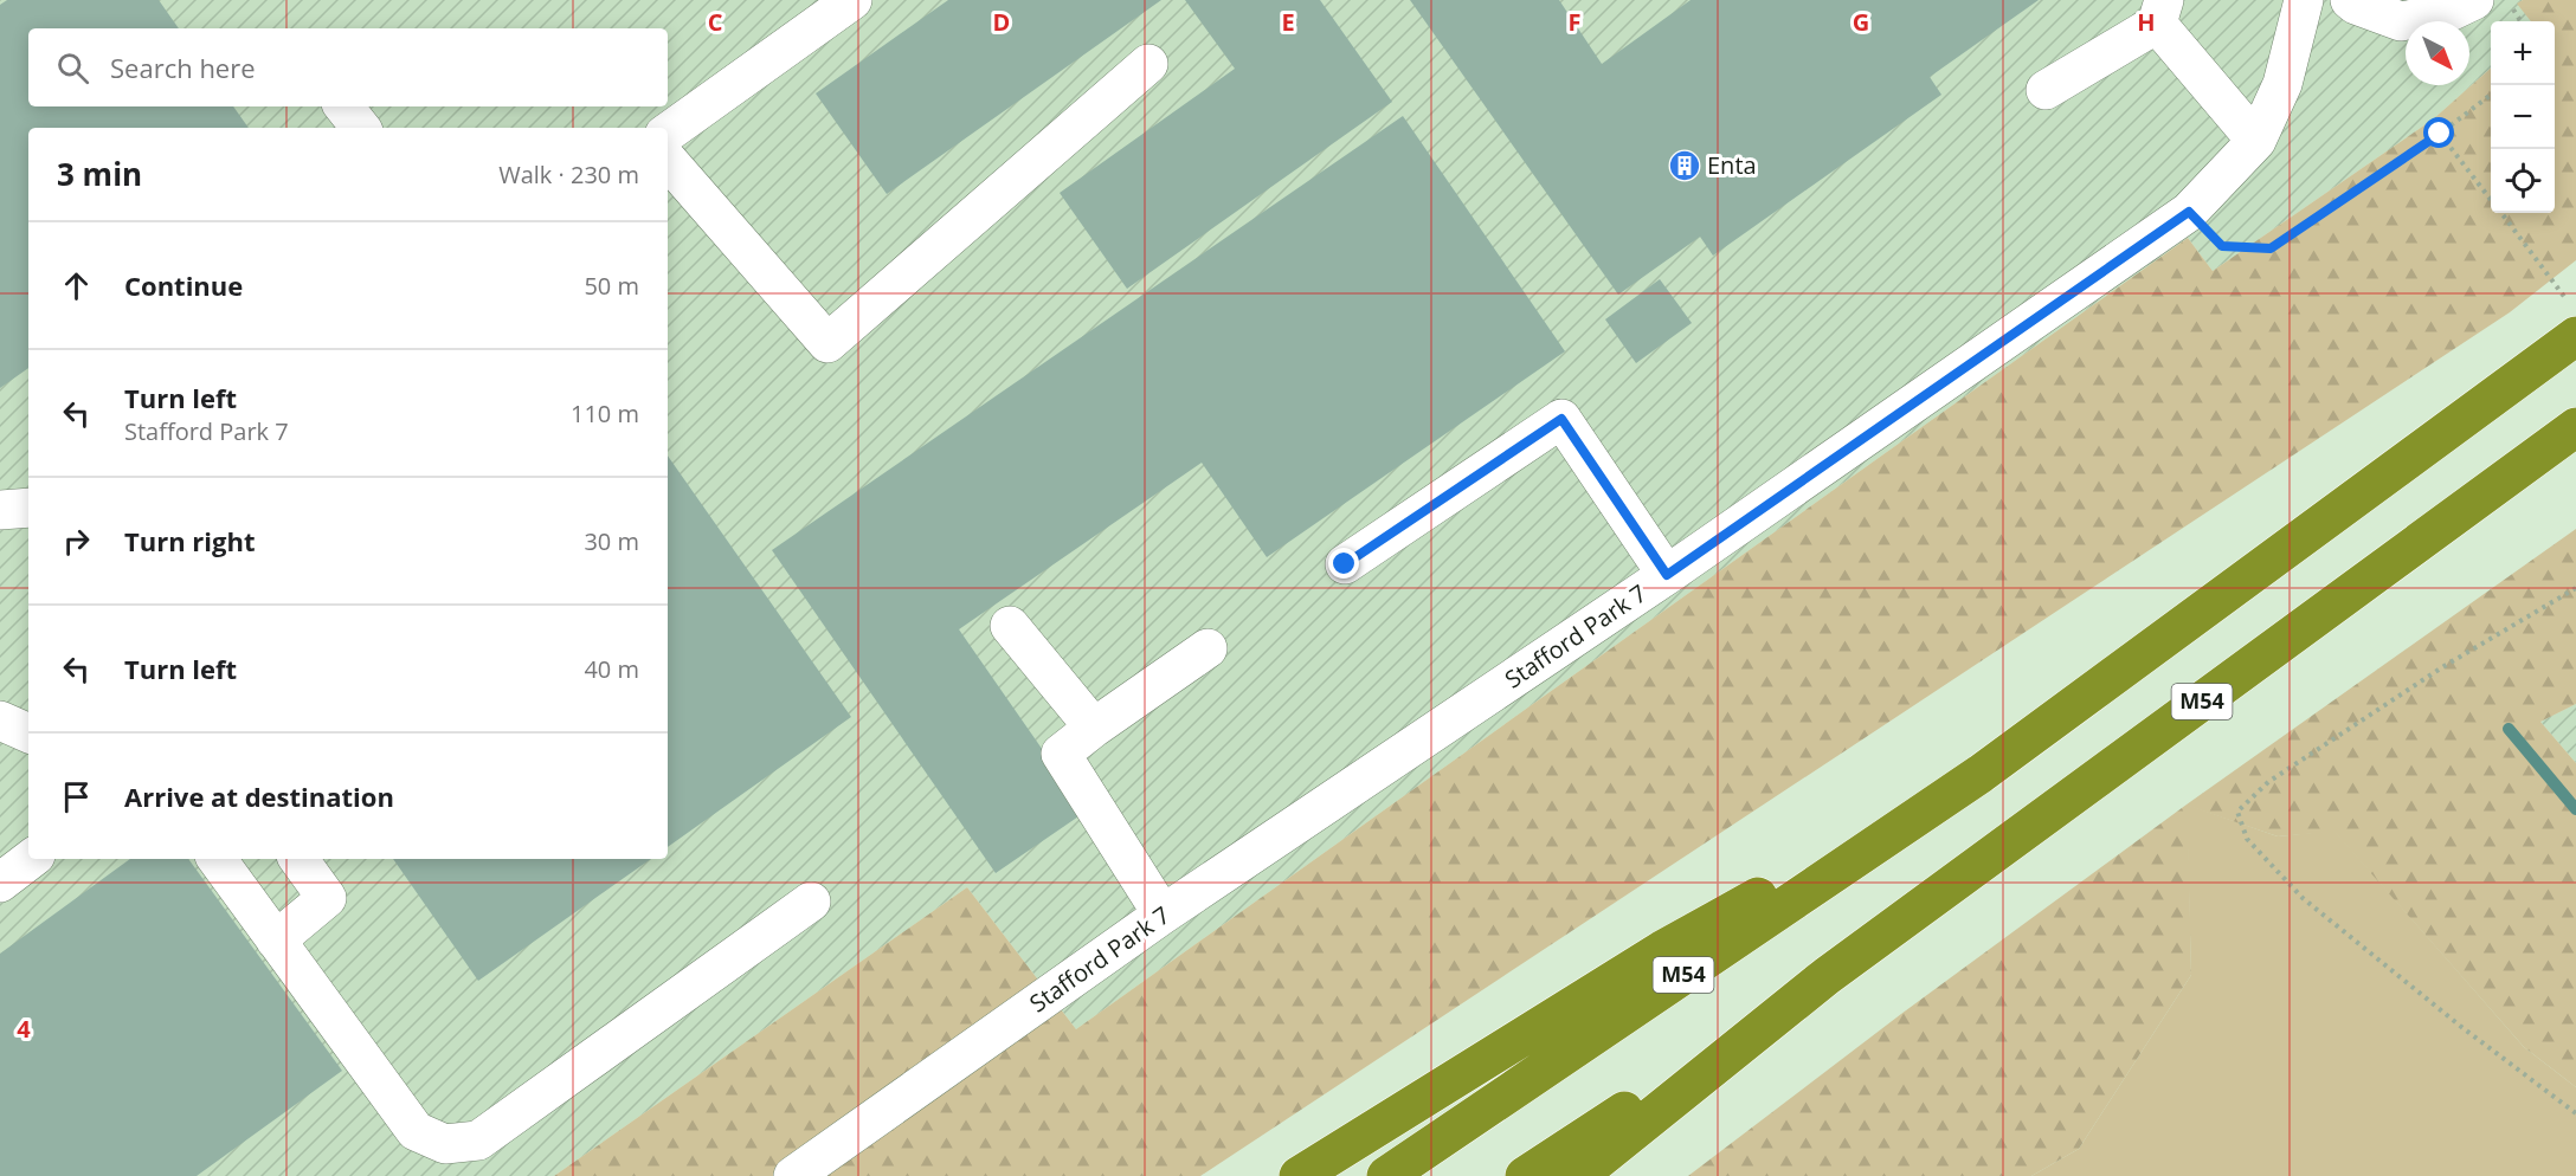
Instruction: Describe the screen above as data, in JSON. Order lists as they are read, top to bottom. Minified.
{"streets":{"highway":["M54"],"street":["Stafford Park 7"]},"places":{"building":["Enta"]},"north":"bottom right","page":{"map_buttons":["+","−"],"search":"Search here","heading":["3 min","Walk · 230 m"],"list":[["Continue","50 m"],["Turn left","Stafford Park 7","110 m"],["Turn right","30 m"],["Turn left","40 m"],"Arrive at destination"]},"grid":{"columns":["C","D","E","F","G","H"],"rows":["4"]}}
